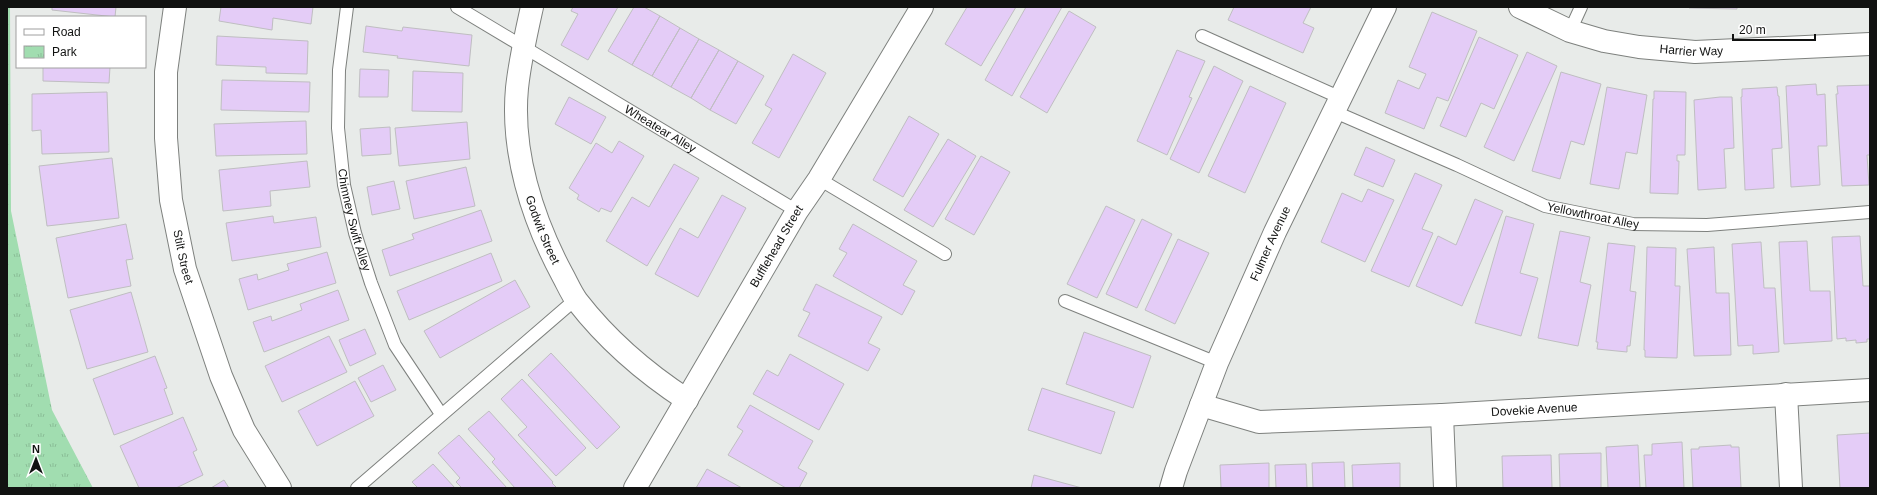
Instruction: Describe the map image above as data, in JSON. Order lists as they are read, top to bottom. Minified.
{"streets":{"street":["Harrier Way","Godwit Street","Fulmer Avenue","Bufflehead Street","Stilt Street","Dovekie Avenue"],"lane":["Wheatear Alley","Yellowthroat Alley","Chimney Swift Alley"]},"crossings":[["Wheatear Alley","Godwit Street"],["Wheatear Alley","Bufflehead Street"],["Yellowthroat Alley","Fulmer Avenue"],["Godwit Street","Bufflehead Street"],["Fulmer Avenue","Dovekie Avenue"]],"legend":["Road","Park"],"scale_bar":"20 m","north":"top"}
